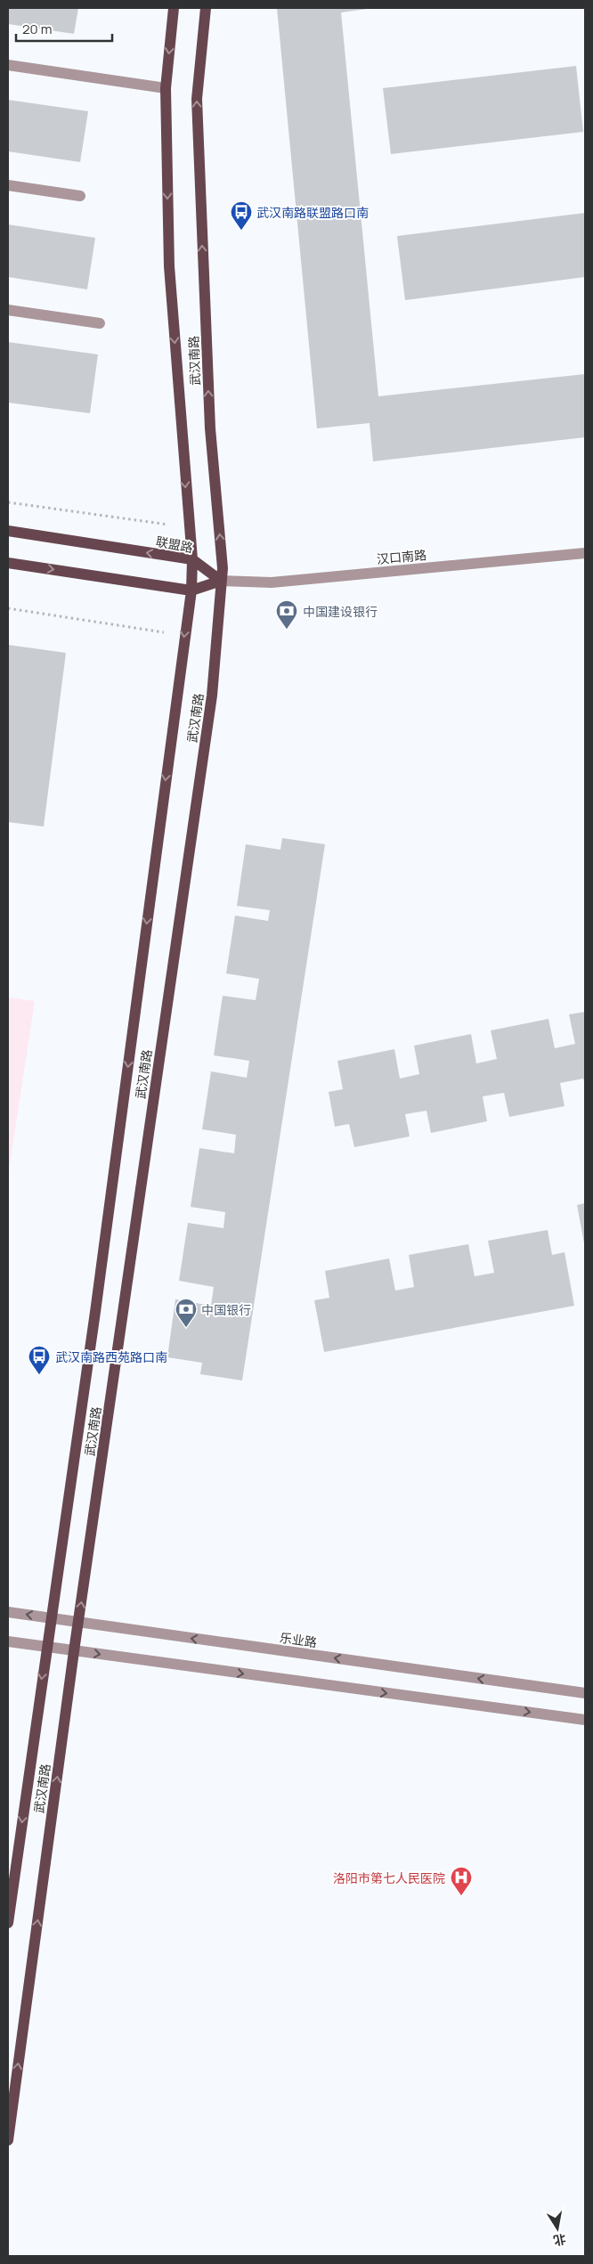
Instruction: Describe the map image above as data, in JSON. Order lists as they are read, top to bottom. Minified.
{"streets":{"main road":["武汉南路","联盟路"],"street":["汉口南路","乐业路"]},"crossings":[["武汉南路","联盟路"],["武汉南路","汉口南路"],["武汉南路","乐业路"],["联盟路","汉口南路"]],"places":{"bus stop":["武汉南路联盟路口南","武汉南路西苑路口南"],"bank":["中国建设银行","中国银行"],"hospital":["洛阳市第七人民医院"]},"scale_bar":"20 m","north":"bottom"}
